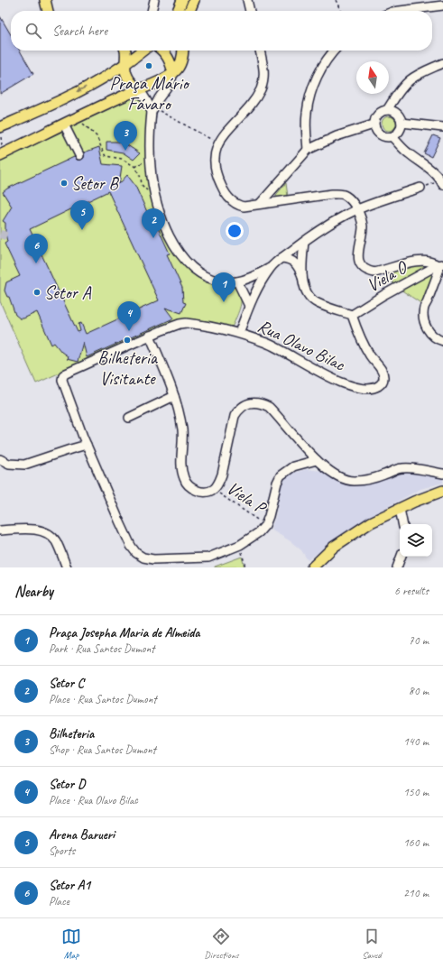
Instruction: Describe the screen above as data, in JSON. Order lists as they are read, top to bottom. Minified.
{"streets":{"street":["Viela O","Rua Olavo Bilac"],"path":["Viela P"]},"crossings":[["Viela O","Rua Olavo Bilac"]],"places":["Praça Mário Fávaro","Setor B","Setor A","Bilheteria Visitante"],"north":"top","page":{"search":"Search here","pins":["3","5","2","6","1","4"],"heading":["Nearby","6 results"],"list":[{"mark":"1","name":"Praça Josepha Maria de Almeida","note":"Park · Rua Santos Dumont","value":"70 m"},{"mark":"2","name":"Setor C","note":"Place · Rua Santos Dumont","value":"80 m"},{"mark":"3","name":"Bilheteria","note":"Shop · Rua Santos Dumont","value":"140 m"},{"mark":"4","name":"Setor D","note":"Place · Rua Olavo Bilac","value":"150 m"},{"mark":"5","name":"Arena Barueri","note":"Sports","value":"160 m"},{"mark":"6","name":"Setor A1","note":"Place","value":"210 m"}],"nav":["Map","Directions","Saved"]}}
